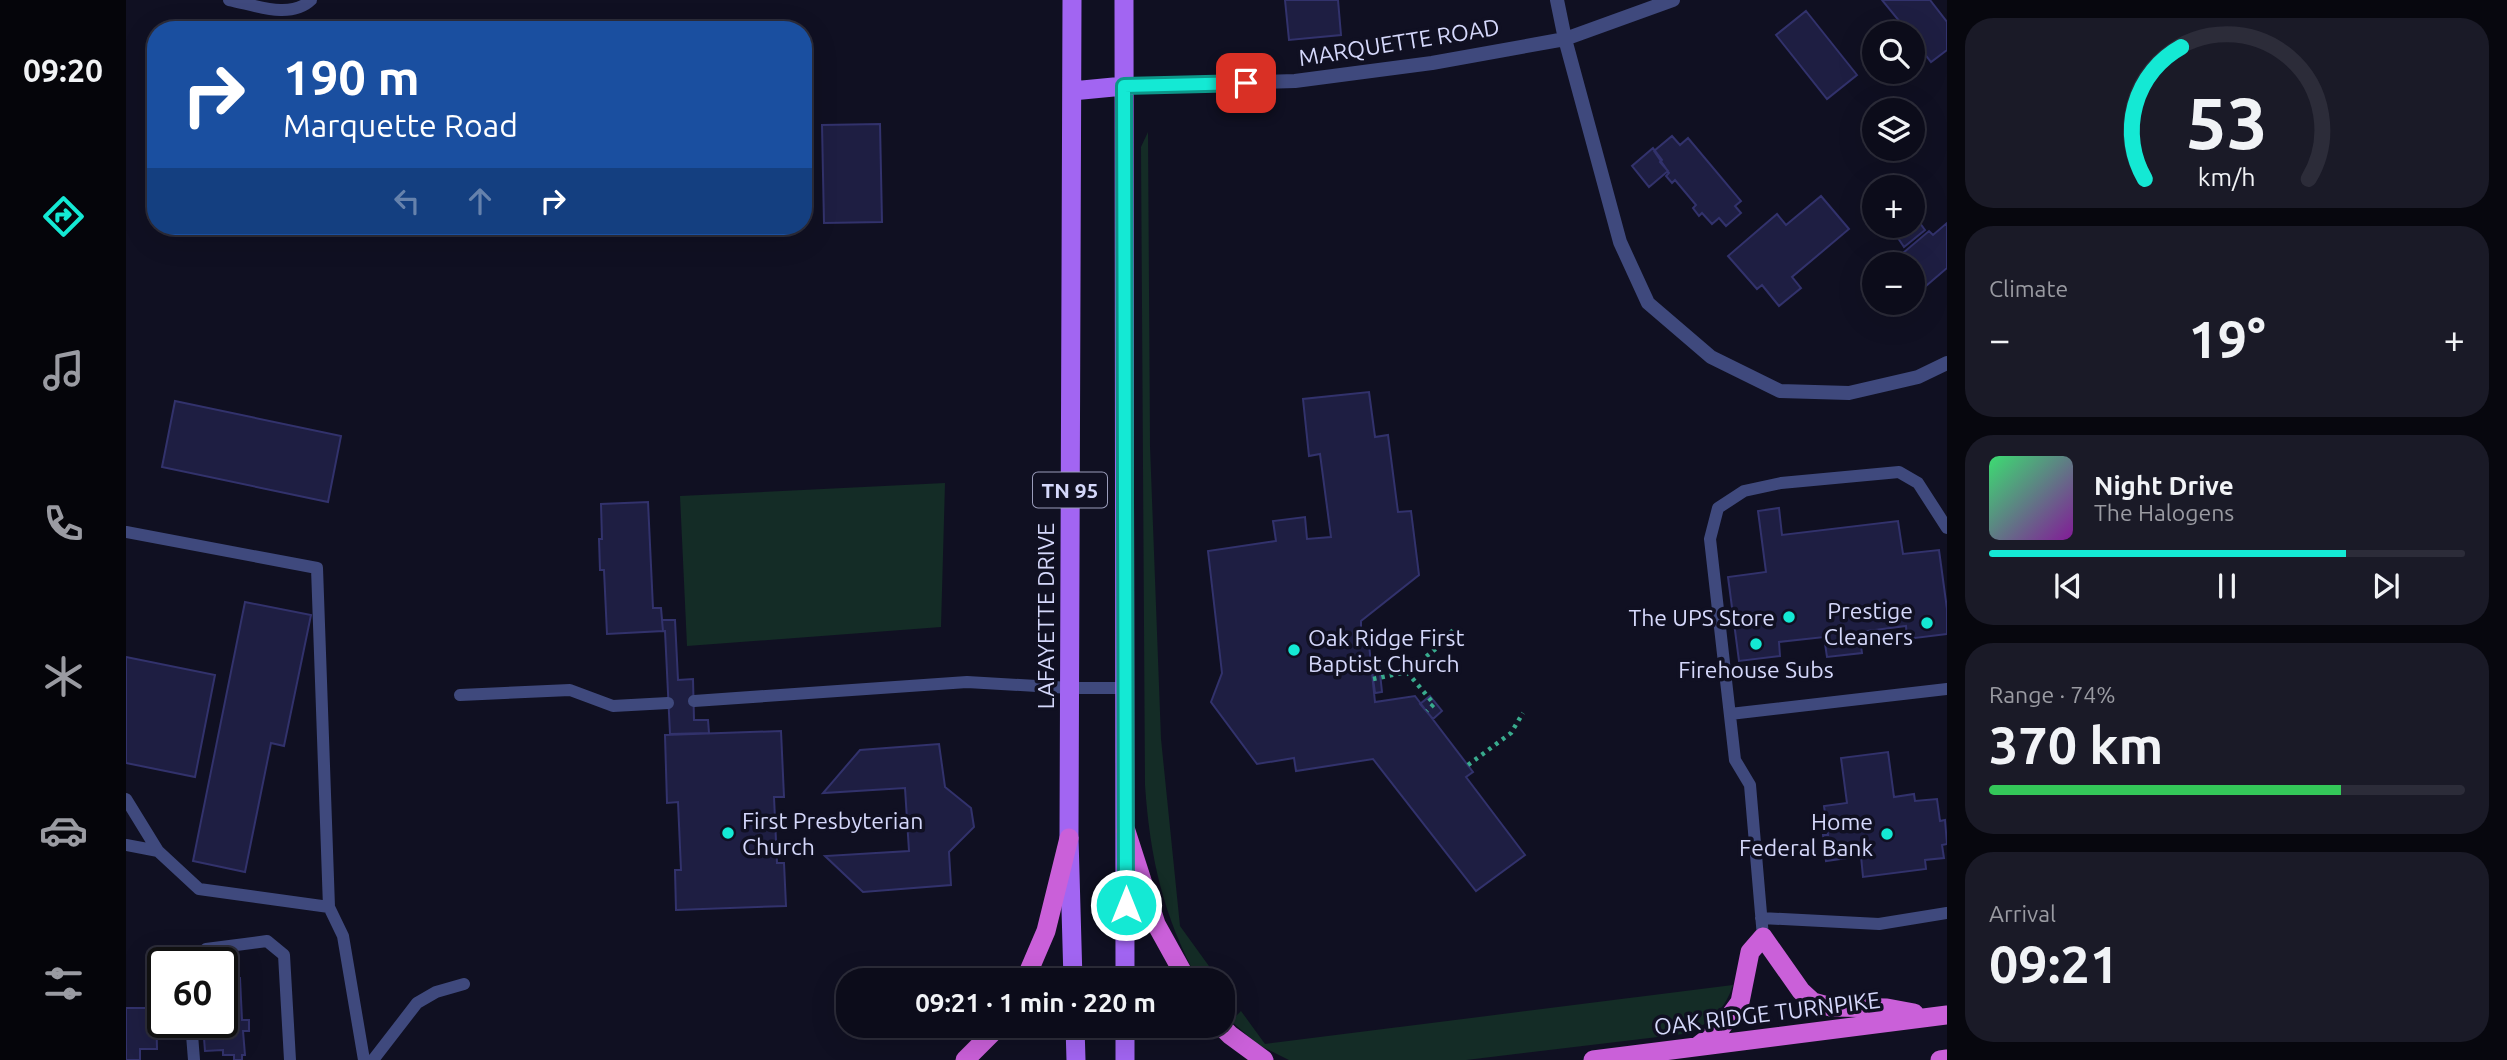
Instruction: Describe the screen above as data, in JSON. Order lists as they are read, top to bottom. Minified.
{"streets":{"highway":["OAK RIDGE TURNPIKE"],"main road":["TN 95","LAFAYETTE DRIVE"],"street":["MARQUETTE ROAD"]},"crossings":[["MARQUETTE ROAD","TN 95"]],"places":["The UPS Store","Prestige Cleaners","Firehouse Subs","Oak Ridge First Baptist Church","First Presbyterian Church","Home Federal Bank"],"page":{"tabs":"09:20","map_buttons":["+","−"],"turn":["190 m","Marquette Road"],"tile":["Climate",["Range · 74%","370 km"],["Arrival","09:21"]],"heat":["−","19°","+"],"song":["Night Drive","The Halogens"],"limit":"60","trip":"09:21 · 1 min · 220 m","gauge":["53","km/h"]}}
